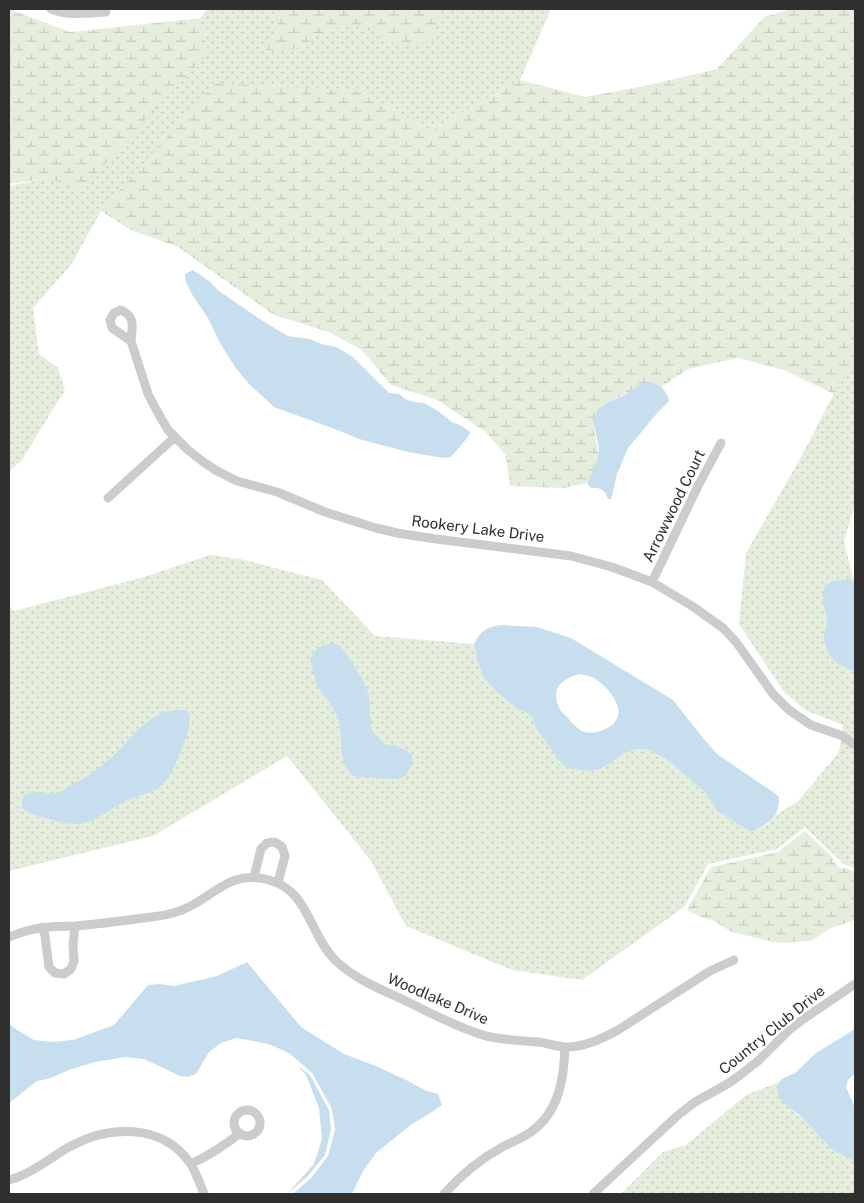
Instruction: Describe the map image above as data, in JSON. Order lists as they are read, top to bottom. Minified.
{"streets":{"street":["Arrowwood Court","Rookery Lake Drive","Woodlake Drive","Country Club Drive"]},"crossings":[["Arrowwood Court","Rookery Lake Drive"]]}
